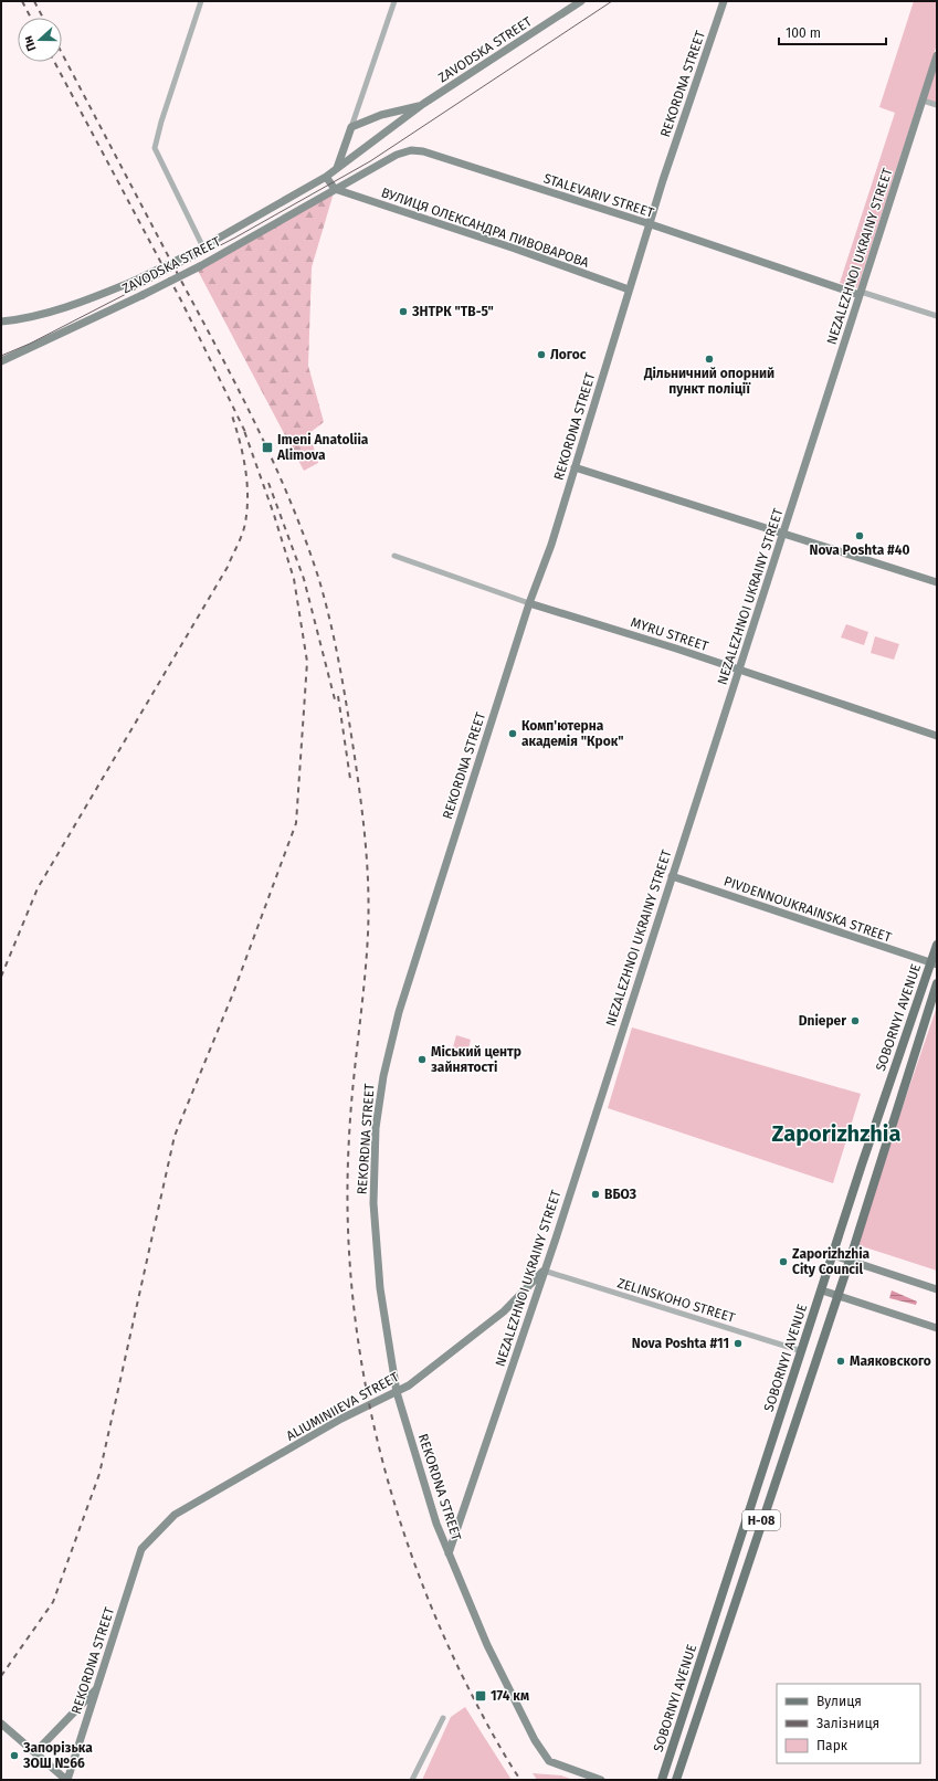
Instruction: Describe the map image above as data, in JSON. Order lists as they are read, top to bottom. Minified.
{"streets":{"main road":["SOBORNYI AVENUE","Н-08"],"street":["ZAVODSKA STREET","REKORDNA STREET","STALEVARIV STREET","ВУЛИЦЯ ОЛЕКСАНДРА ПИВОВАРОВА","NEZALEZHNOI UKRAINY STREET","MYRU STREET","PIVDENNOUKRAINSKA STREET","ZELINSKOHO STREET","ALIUMINIIEVA STREET"]},"crossings":[["ZAVODSKA STREET","STALEVARIV STREET"],["ZAVODSKA STREET","ВУЛИЦЯ ОЛЕКСАНДРА ПИВОВАРОВА"],["REKORDNA STREET","STALEVARIV STREET"],["REKORDNA STREET","ВУЛИЦЯ ОЛЕКСАНДРА ПИВОВАРОВА"],["REKORDNA STREET","NEZALEZHNOI UKRAINY STREET"],["REKORDNA STREET","MYRU STREET"],["REKORDNA STREET","ALIUMINIIEVA STREET"],["STALEVARIV STREET","ВУЛИЦЯ ОЛЕКСАНДРА ПИВОВАРОВА"],["STALEVARIV STREET","NEZALEZHNOI UKRAINY STREET"],["NEZALEZHNOI UKRAINY STREET","MYRU STREET"],["NEZALEZHNOI UKRAINY STREET","PIVDENNOUKRAINSKA STREET"],["NEZALEZHNOI UKRAINY STREET","ZELINSKOHO STREET"],["NEZALEZHNOI UKRAINY STREET","ALIUMINIIEVA STREET"],["PIVDENNOUKRAINSKA STREET","SOBORNYI AVENUE"],["SOBORNYI AVENUE","ZELINSKOHO STREET"],["ZELINSKOHO STREET","ALIUMINIIEVA STREET"]],"districts":["Zaporizhzhia"],"places":{"other":["ЗНТРК \"ТВ-5\"","Логос","Дільничний опорний пункт поліції","Nova Poshta #40","Комп'ютерна академія \"Крок\"","Dnieper","Міський центр зайнятості","ВБОЗ","Zaporizhzhia City Council","Nova Poshta #11","Маяковского","Запорізька ЗОШ №66"],"transit":["Imeni Anatoliia Alimova","174 км"]},"legend":["Вулиця","Залізниця","Парк"],"scale_bar":"100 m","north":"left"}
